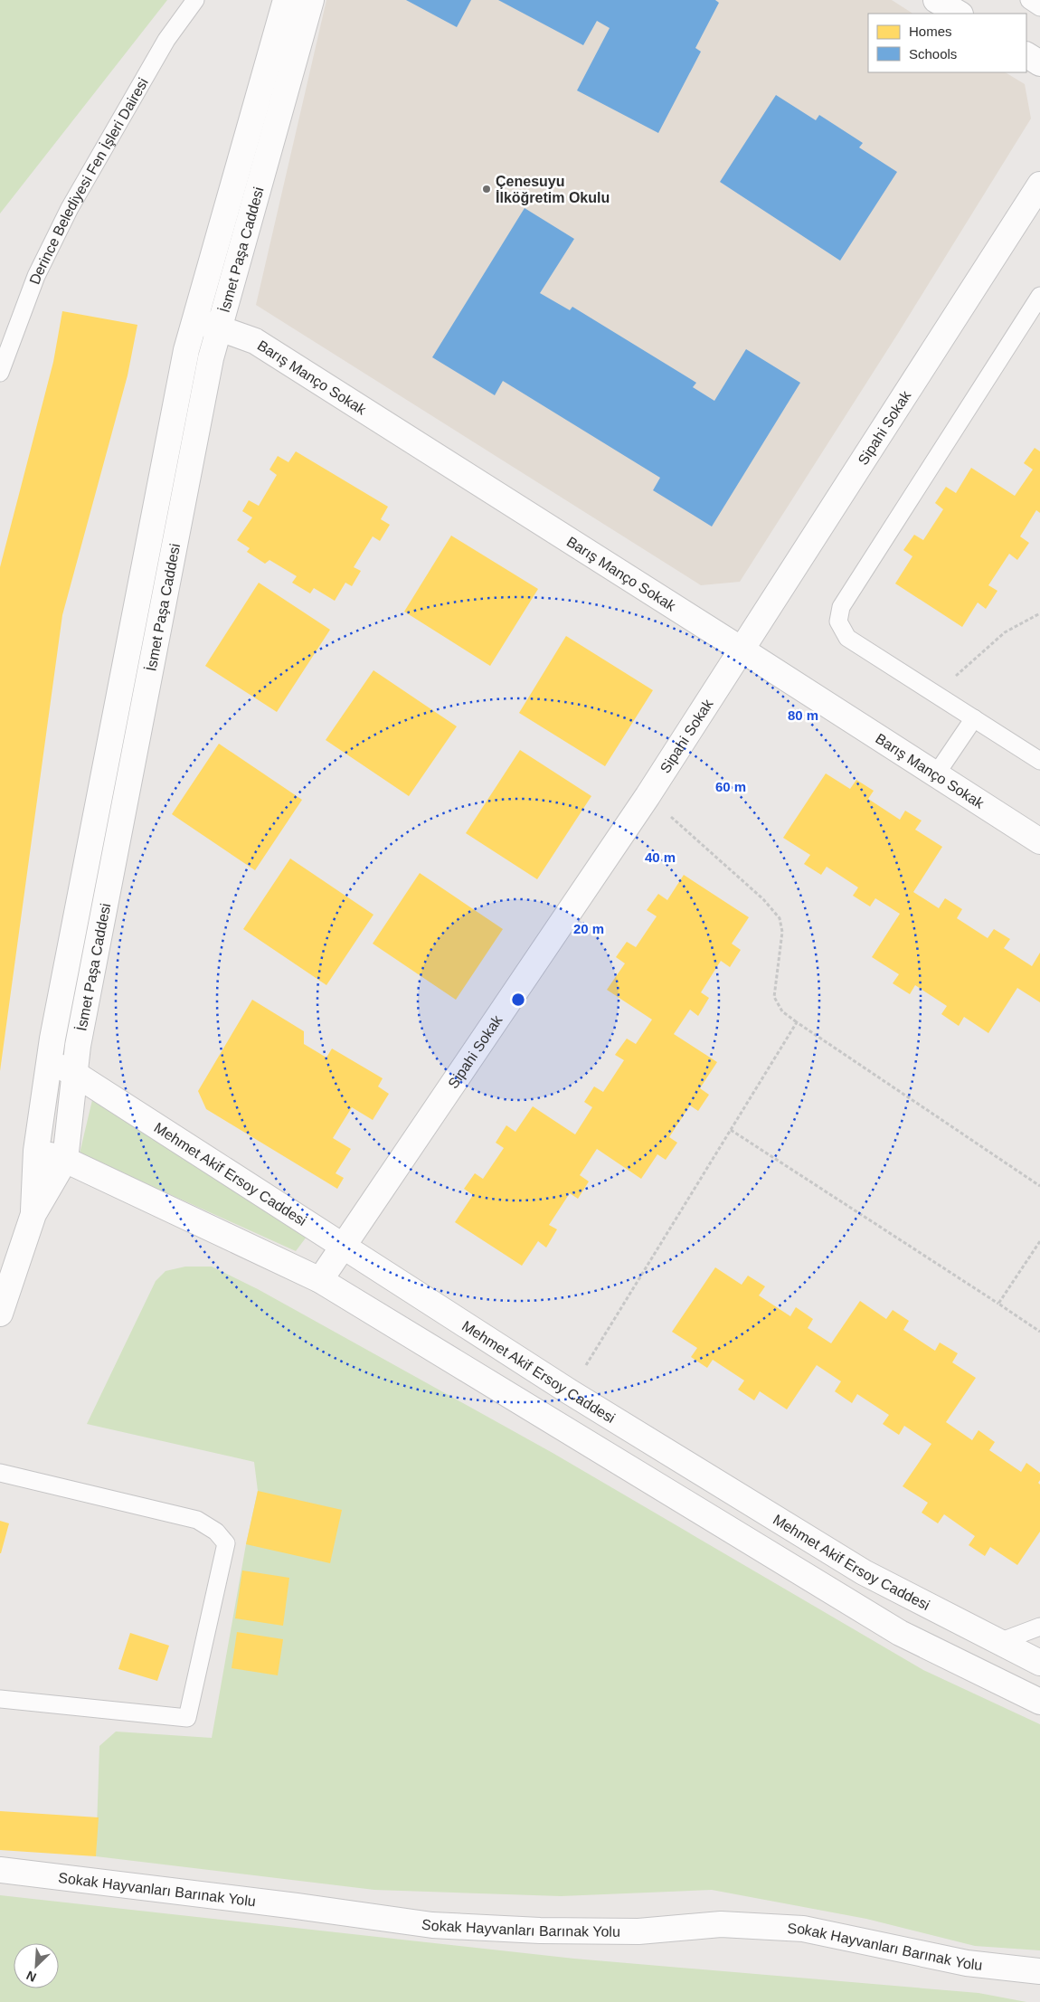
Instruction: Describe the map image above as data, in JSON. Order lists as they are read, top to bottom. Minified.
{"streets":{"street":["İsmet Paşa Caddesi","Barış Manço Sokak","Sipahi Sokak","Mehmet Akif Ersoy Caddesi","Sokak Hayvanları Barınak Yolu"],"lane":["Derince Belediyesi Fen İşleri Dairesi"]},"crossings":[["İsmet Paşa Caddesi","Barış Manço Sokak"],["İsmet Paşa Caddesi","Mehmet Akif Ersoy Caddesi"],["Barış Manço Sokak","Sipahi Sokak"],["Sipahi Sokak","Mehmet Akif Ersoy Caddesi"]],"places":["Çenesuyu İlköğretim Okulu"],"legend":["Homes","Schools"],"north":"bottom left","rings":["80 m","60 m","40 m","20 m"]}
